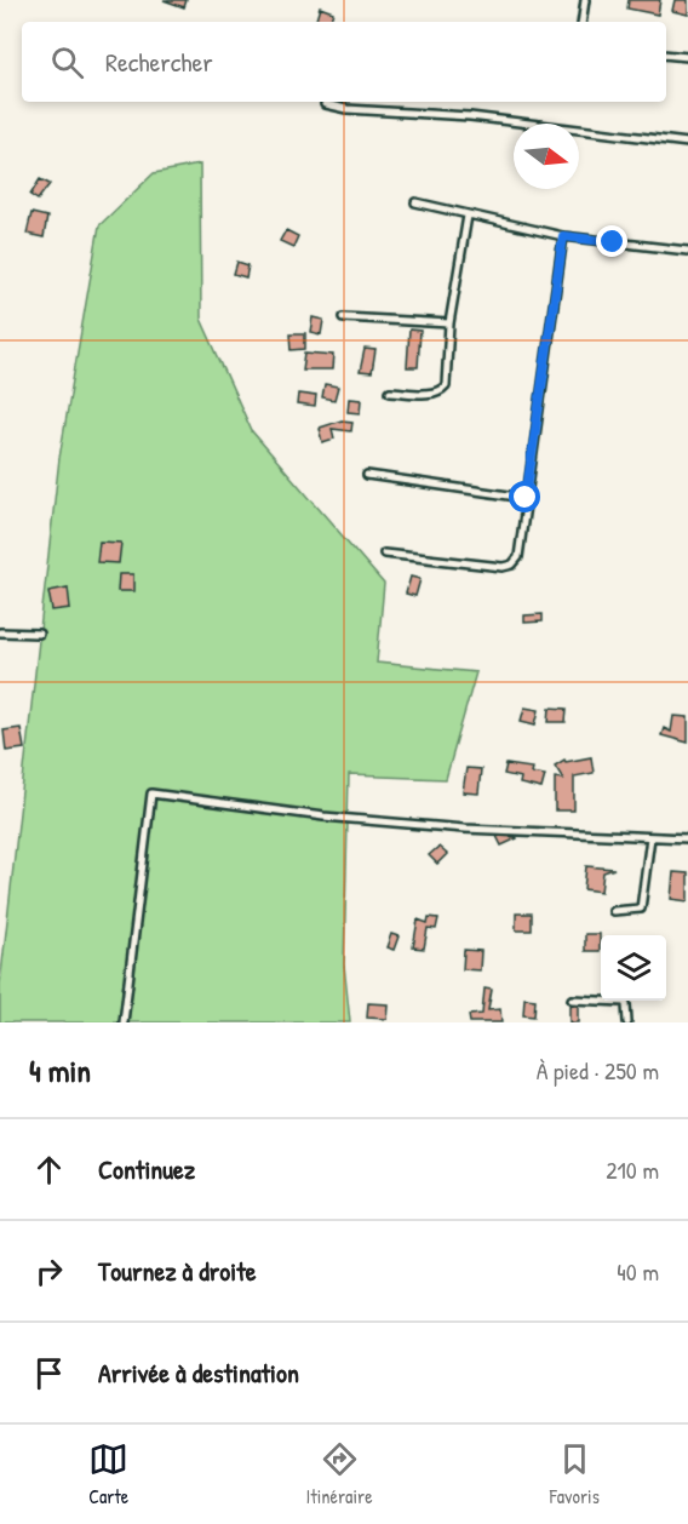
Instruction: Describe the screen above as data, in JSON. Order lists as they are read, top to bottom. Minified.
{"north":"right","page":{"search":"Rechercher","heading":["4 min","À pied · 250 m"],"list":[["Continuez","210 m"],["Tournez à droite","40 m"],"Arrivée à destination"],"nav":["Carte","Itinéraire","Favoris"]}}
